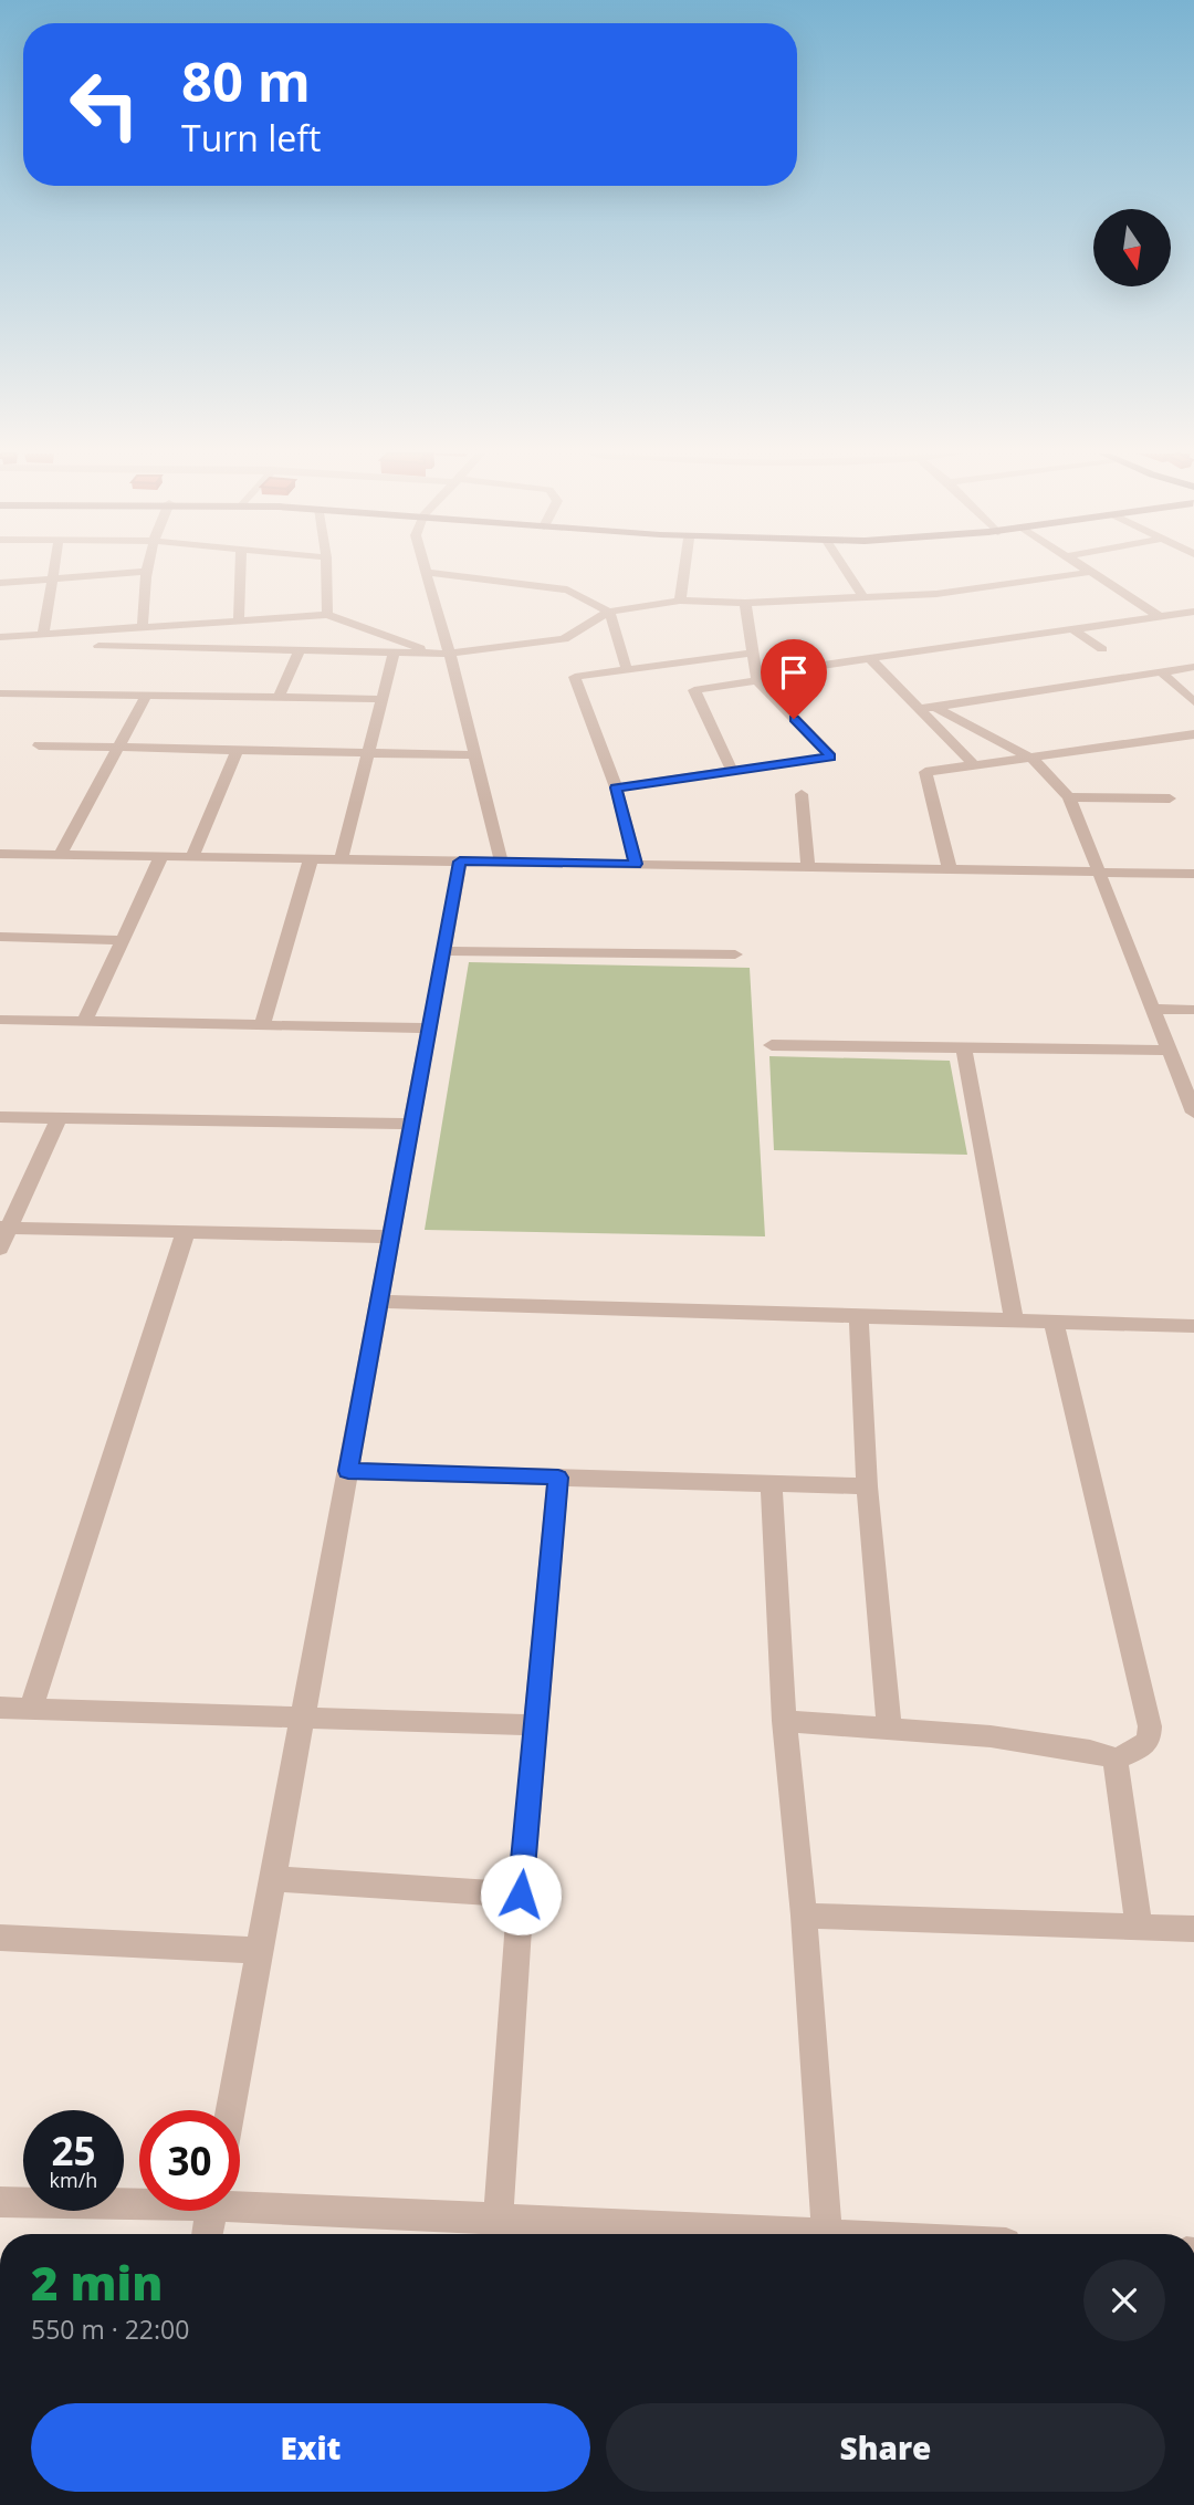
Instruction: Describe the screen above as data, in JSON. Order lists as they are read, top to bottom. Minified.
{"north":"bottom","page":{"turn":["80 m","Turn left"],"speed":"25 km/h","limit":"30","heading":["2 min","550 m · 22:00"],"buttons":["Exit","Share"]}}
